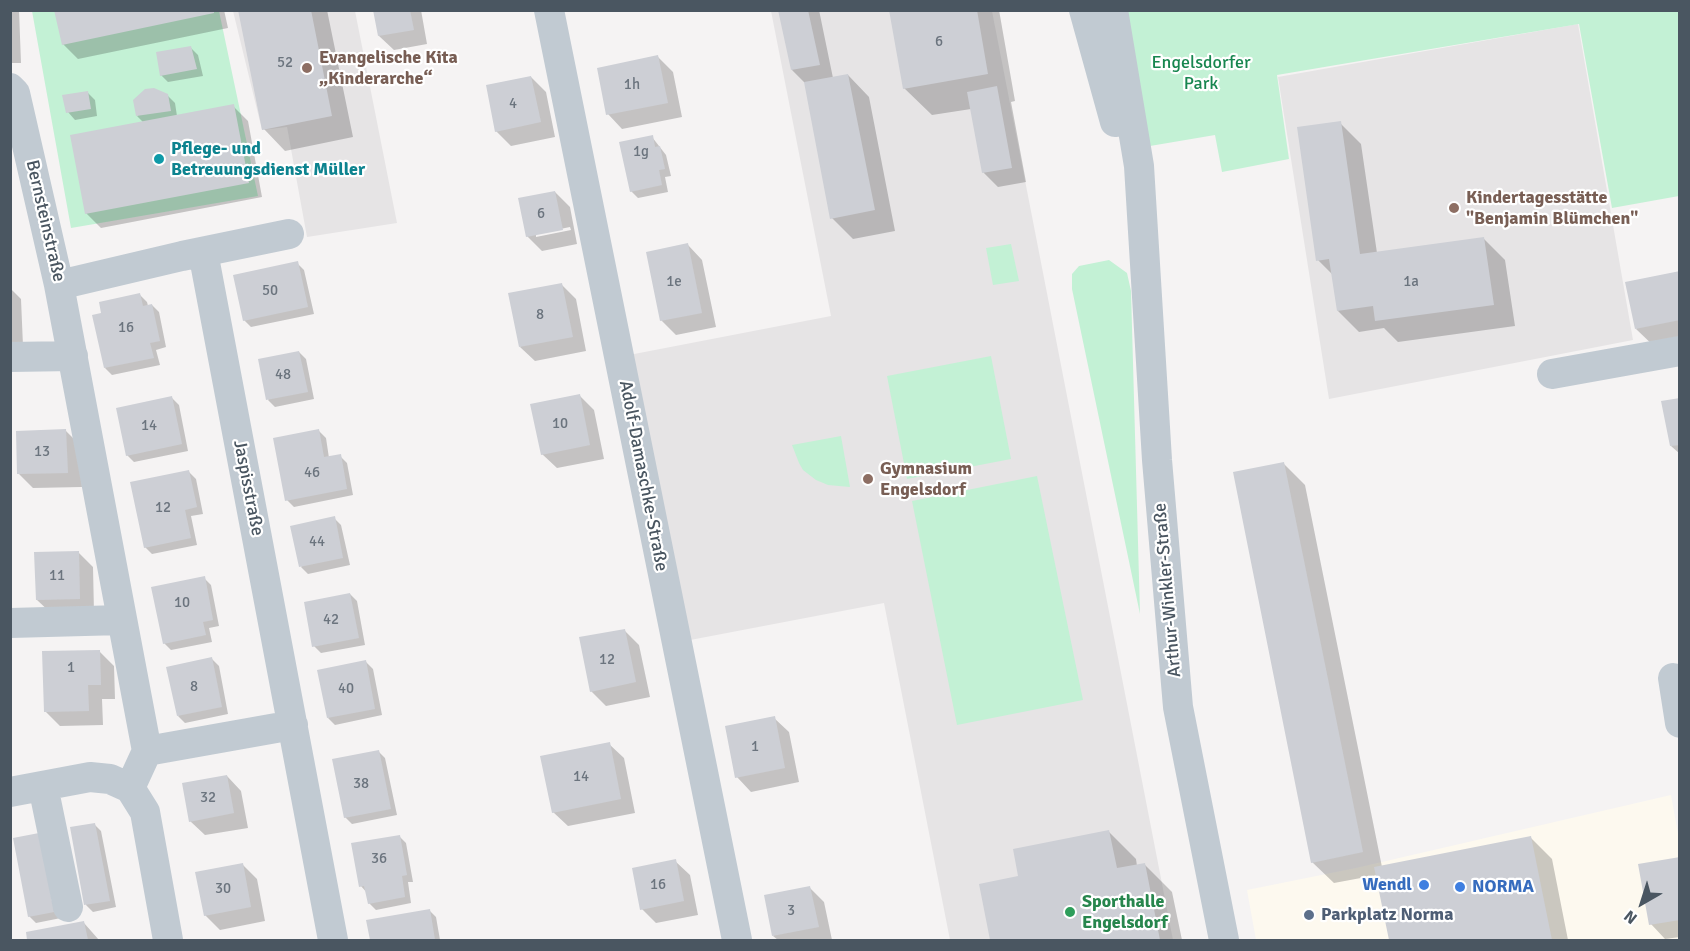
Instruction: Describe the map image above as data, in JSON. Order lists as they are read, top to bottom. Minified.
{"streets":{"street":["Bernsteinstraße","Adolf-Damaschke-Straße","Jaspisstraße","Arthur-Winkler-Straße"]},"parks":["Engelsdorfer Park"],"places":["Evangelische Kita „Kinderarche“","Pflege- und Betreuungsdienst Müller","Kindertagesstätte \"Benjamin Blümchen\"","Gymnasium Engelsdorf","Wendl","NORMA","Sporthalle Engelsdorf","Parkplatz Norma"],"house_numbers":["6","52","1h","4","1g","6","1e","1a","50","8","16","48","10","14","13","46","12","44","11","10","42","12","1","8","40","1","14","38","32","36","16","30","3"],"north":"bottom left"}
